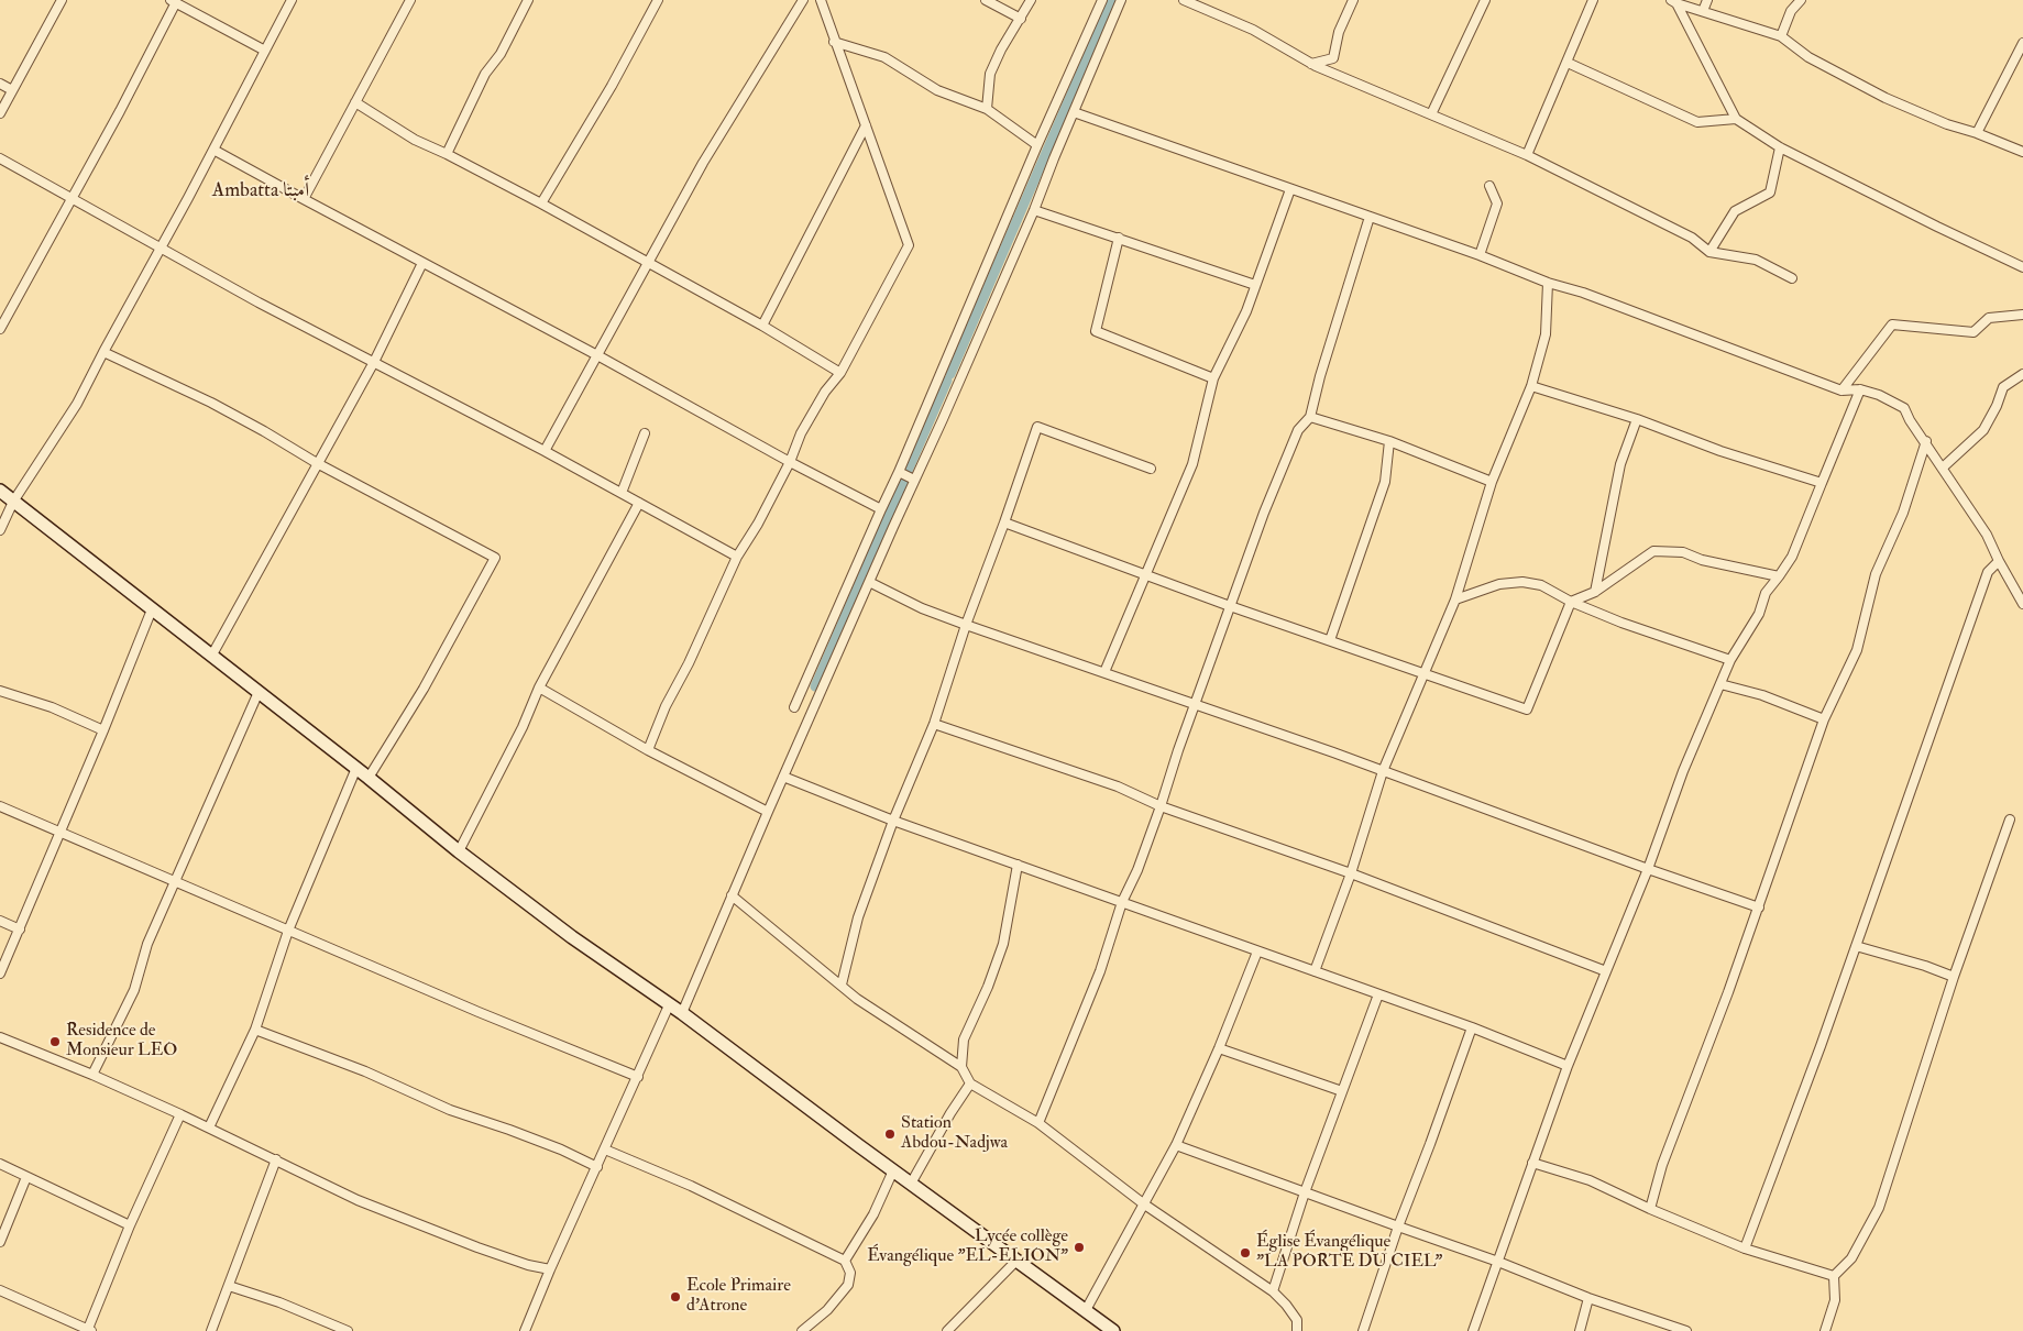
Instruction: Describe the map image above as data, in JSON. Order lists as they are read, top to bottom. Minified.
{"districts":["Ambatta أمبتا"],"places":["Residence de Monsieur LEO","Station Abdou-Nadjwa","Lycée collège Évangélique \"EL-ELION\"","Église Évangélique \"LA PORTE DU CIEL\"","Ecole Primaire d'Atrone"]}
